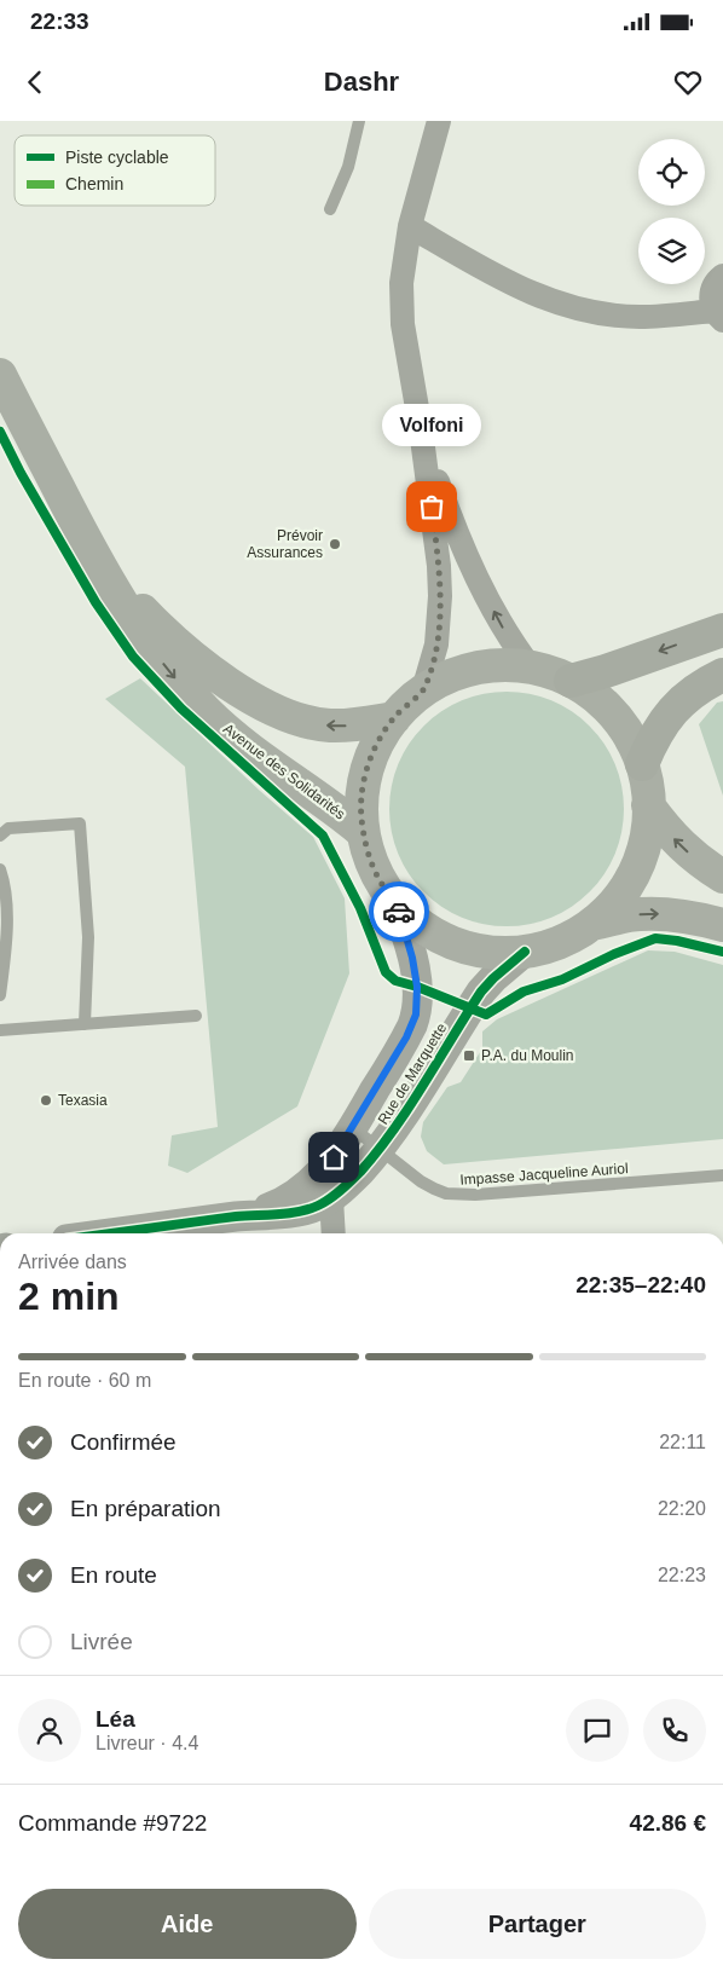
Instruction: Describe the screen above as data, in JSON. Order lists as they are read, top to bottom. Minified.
{"streets":{"main road":["Avenue des Solidarités"],"street":["Rue de Marquette"],"lane":["Impasse Jacqueline Auriol"]},"crossings":[["Rue de Marquette","Impasse Jacqueline Auriol"]],"places":{"other":["Volfoni","Prévoir Assurances","Texasia"],"transit":["P.A. du Moulin"]},"legend":["Piste cyclable","Chemin"],"page":{"status":"22:33","header":"Dashr","bubble":"Volfoni","heading":["2 min","Arrivée dans","22:35–22:40"],"panel":["Léa","Livreur · 4.4","Commande #9722","42.86 €"],"bar":"En route · 60 m","list":[["Confirmée","22:11"],["En préparation","22:20"],["En route","22:23"],"Livrée"],"buttons":["Aide","Partager"]}}
